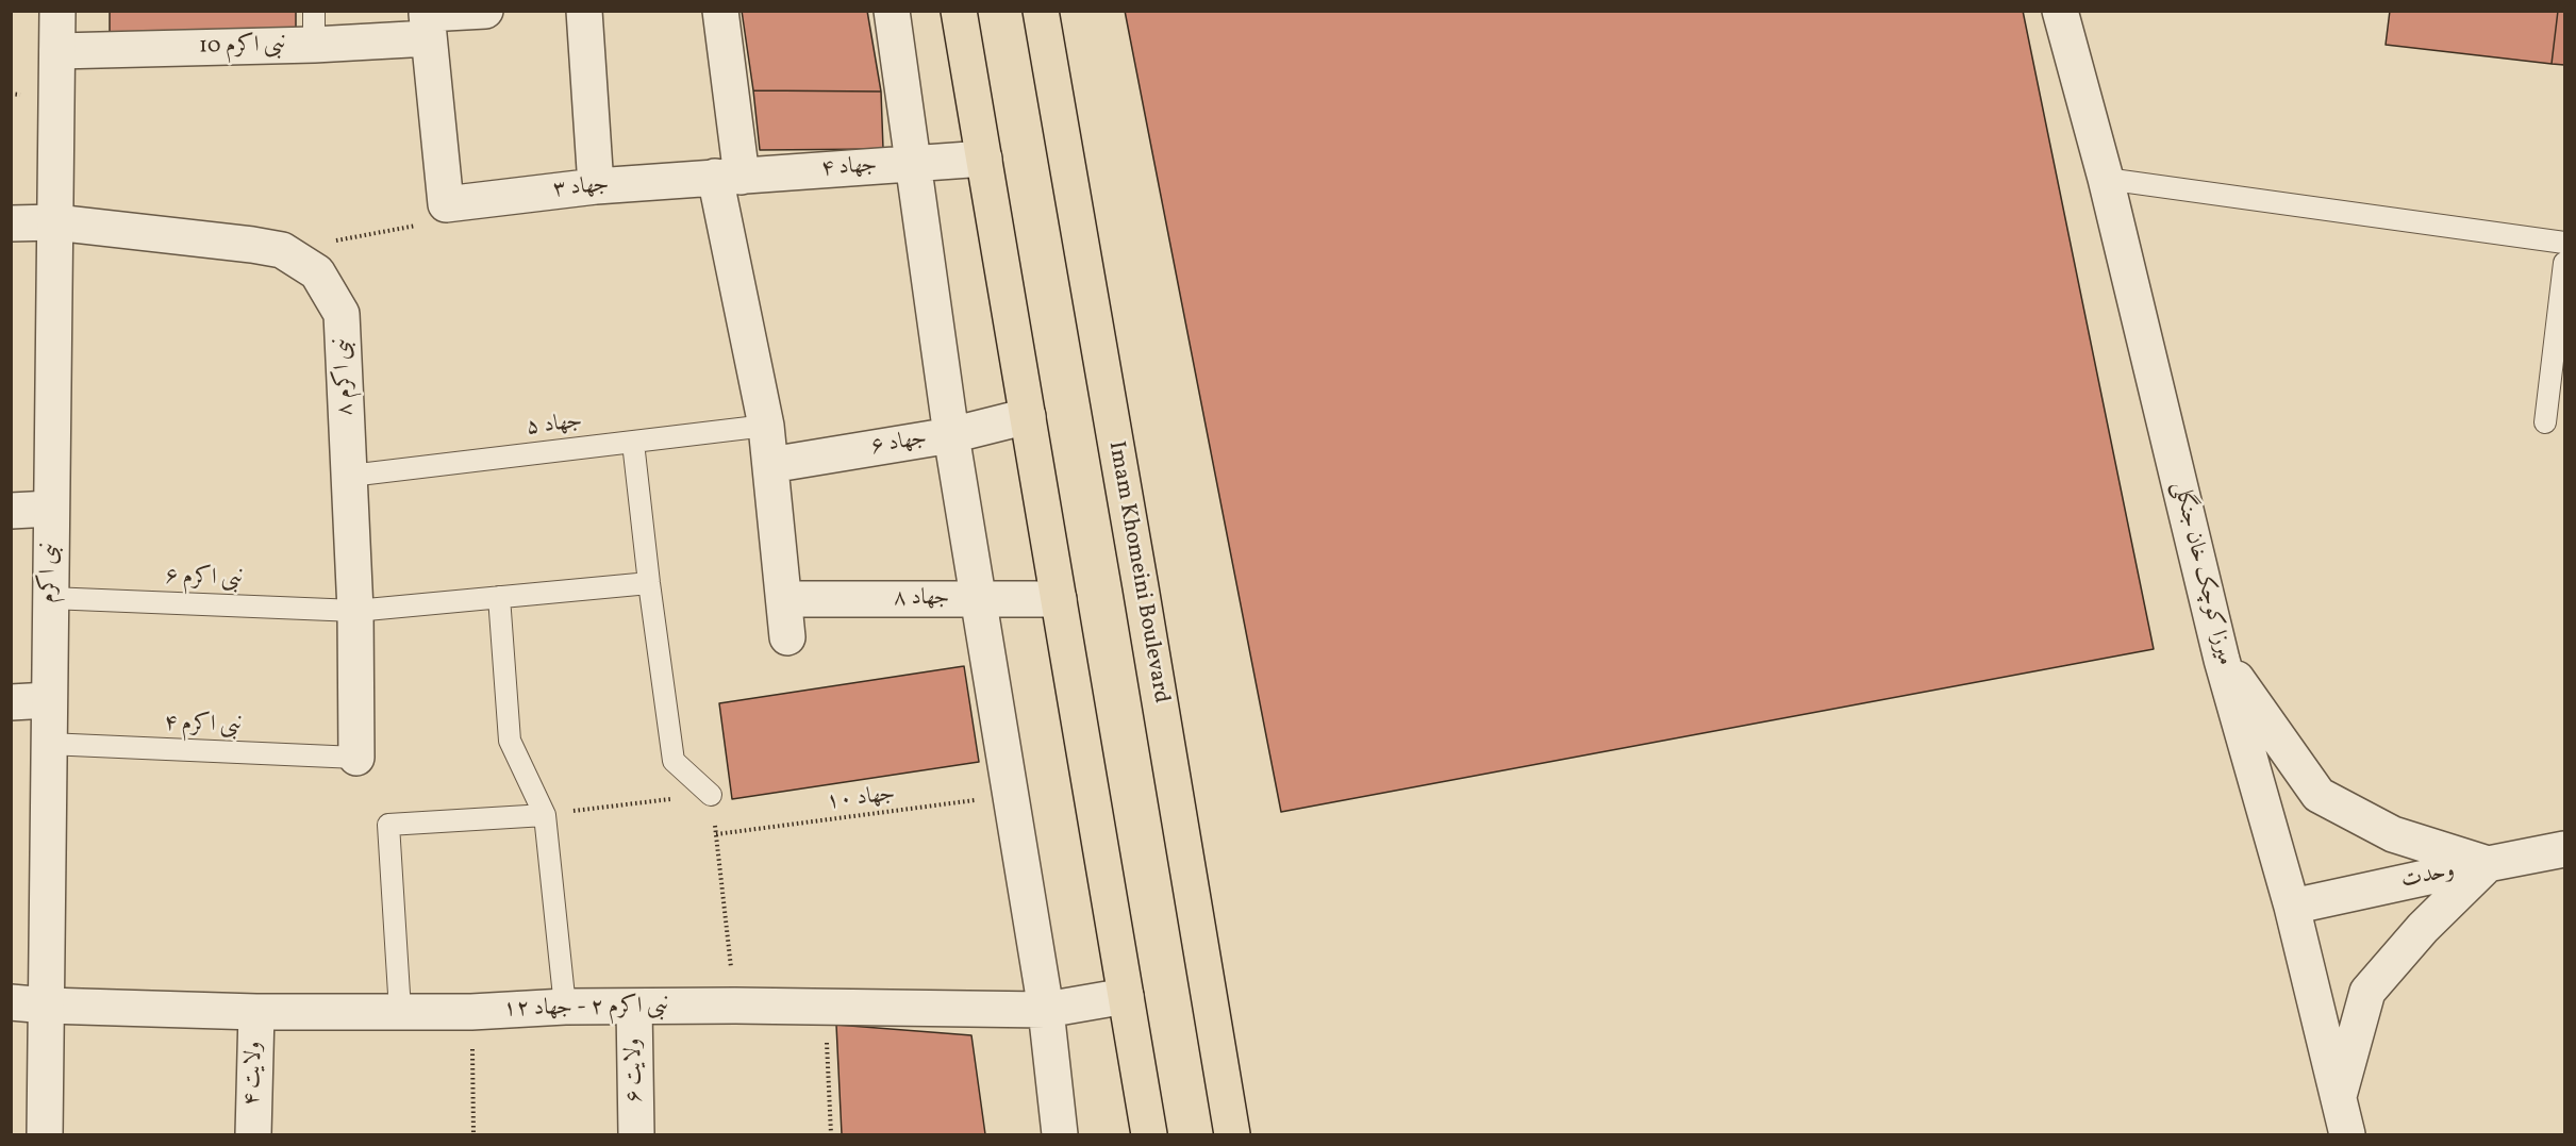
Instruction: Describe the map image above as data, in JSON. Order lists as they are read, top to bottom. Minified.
{"streets":{"main road":["Imam Khomeini Boulevard"],"street":["نبی اکرم 10","جهاد ۴","جهاد ۳","نبی اکرم ۸","جهاد ۶","نبی اکرم","میرزا کوچک خان جنگلی","جهاد ۸","وحدت","نبی اکرم ۲ - جهاد ۱۲","ولایت ۶","ولایت ۴"],"lane":["جهاد ۵","نبی اکرم ۶","نبی اکرم ۴"],"path":["جهاد ۱۰"]},"crossings":[["نبی اکرم 10","نبی اکرم"],["جهاد ۴","جهاد ۳"],["نبی اکرم ۸","جهاد ۵"],["نبی اکرم ۸","نبی اکرم"],["نبی اکرم ۸","نبی اکرم ۶"],["نبی اکرم ۸","نبی اکرم ۴"],["نبی اکرم","نبی اکرم ۶"],["نبی اکرم","نبی اکرم ۴"],["نبی اکرم","نبی اکرم ۲ - جهاد ۱۲"],["میرزا کوچک خان جنگلی","وحدت"],["نبی اکرم ۲ - جهاد ۱۲","ولایت ۶"],["نبی اکرم ۲ - جهاد ۱۲","ولایت ۴"]]}
